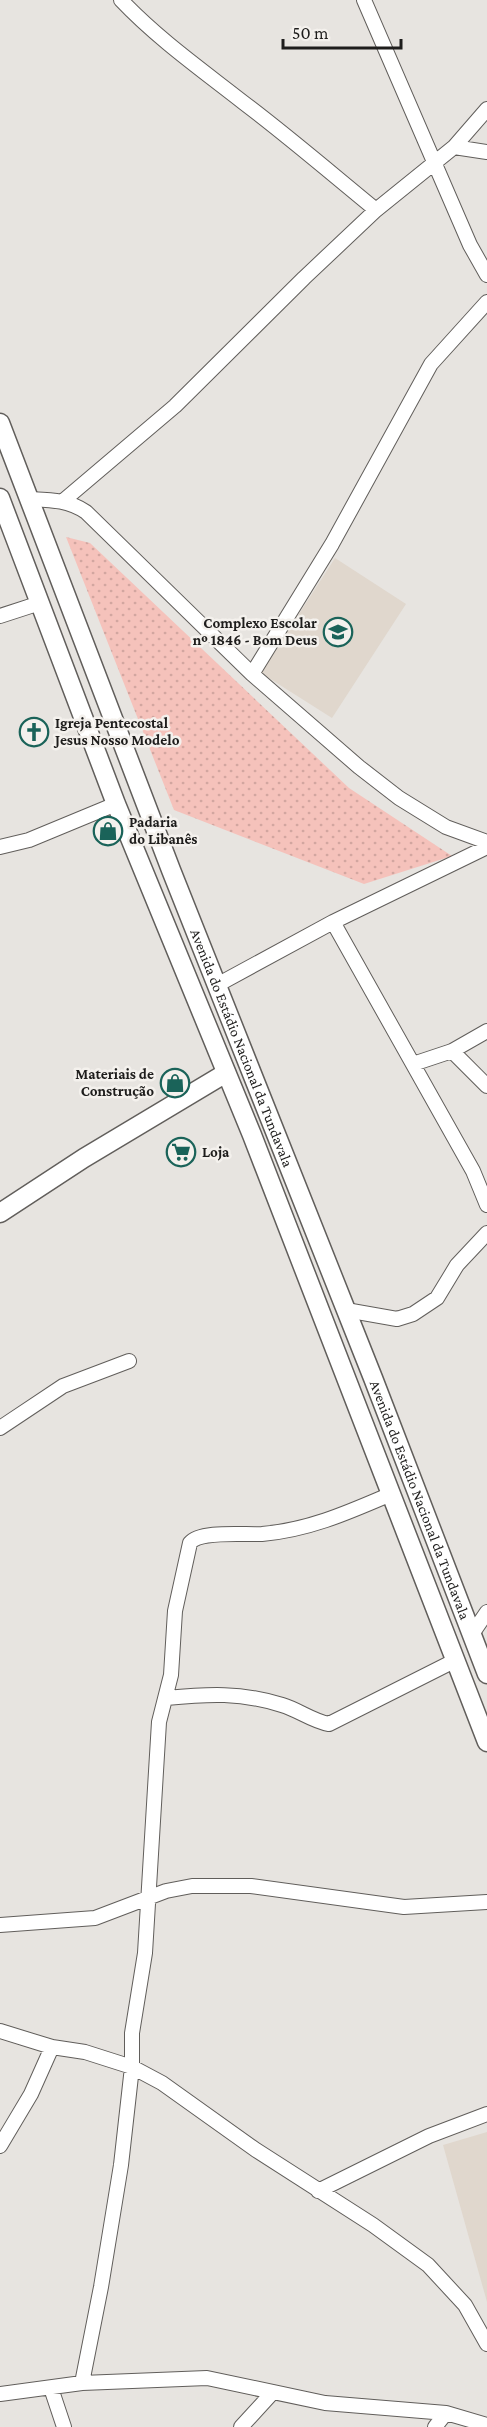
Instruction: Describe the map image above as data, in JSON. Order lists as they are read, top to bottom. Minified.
{"streets":{"street":["Avenida do Estádio Nacional da Tundavala"]},"places":{"school or university":["Complexo Escolar nº 1846 - Bom Deus"],"church":["Igreja Pentecostal Jesus Nosso Modelo"],"shop":["Padaria do Libanês","Materiais de Construção"],"supermarket":["Loja"]},"scale_bar":"50 m"}
